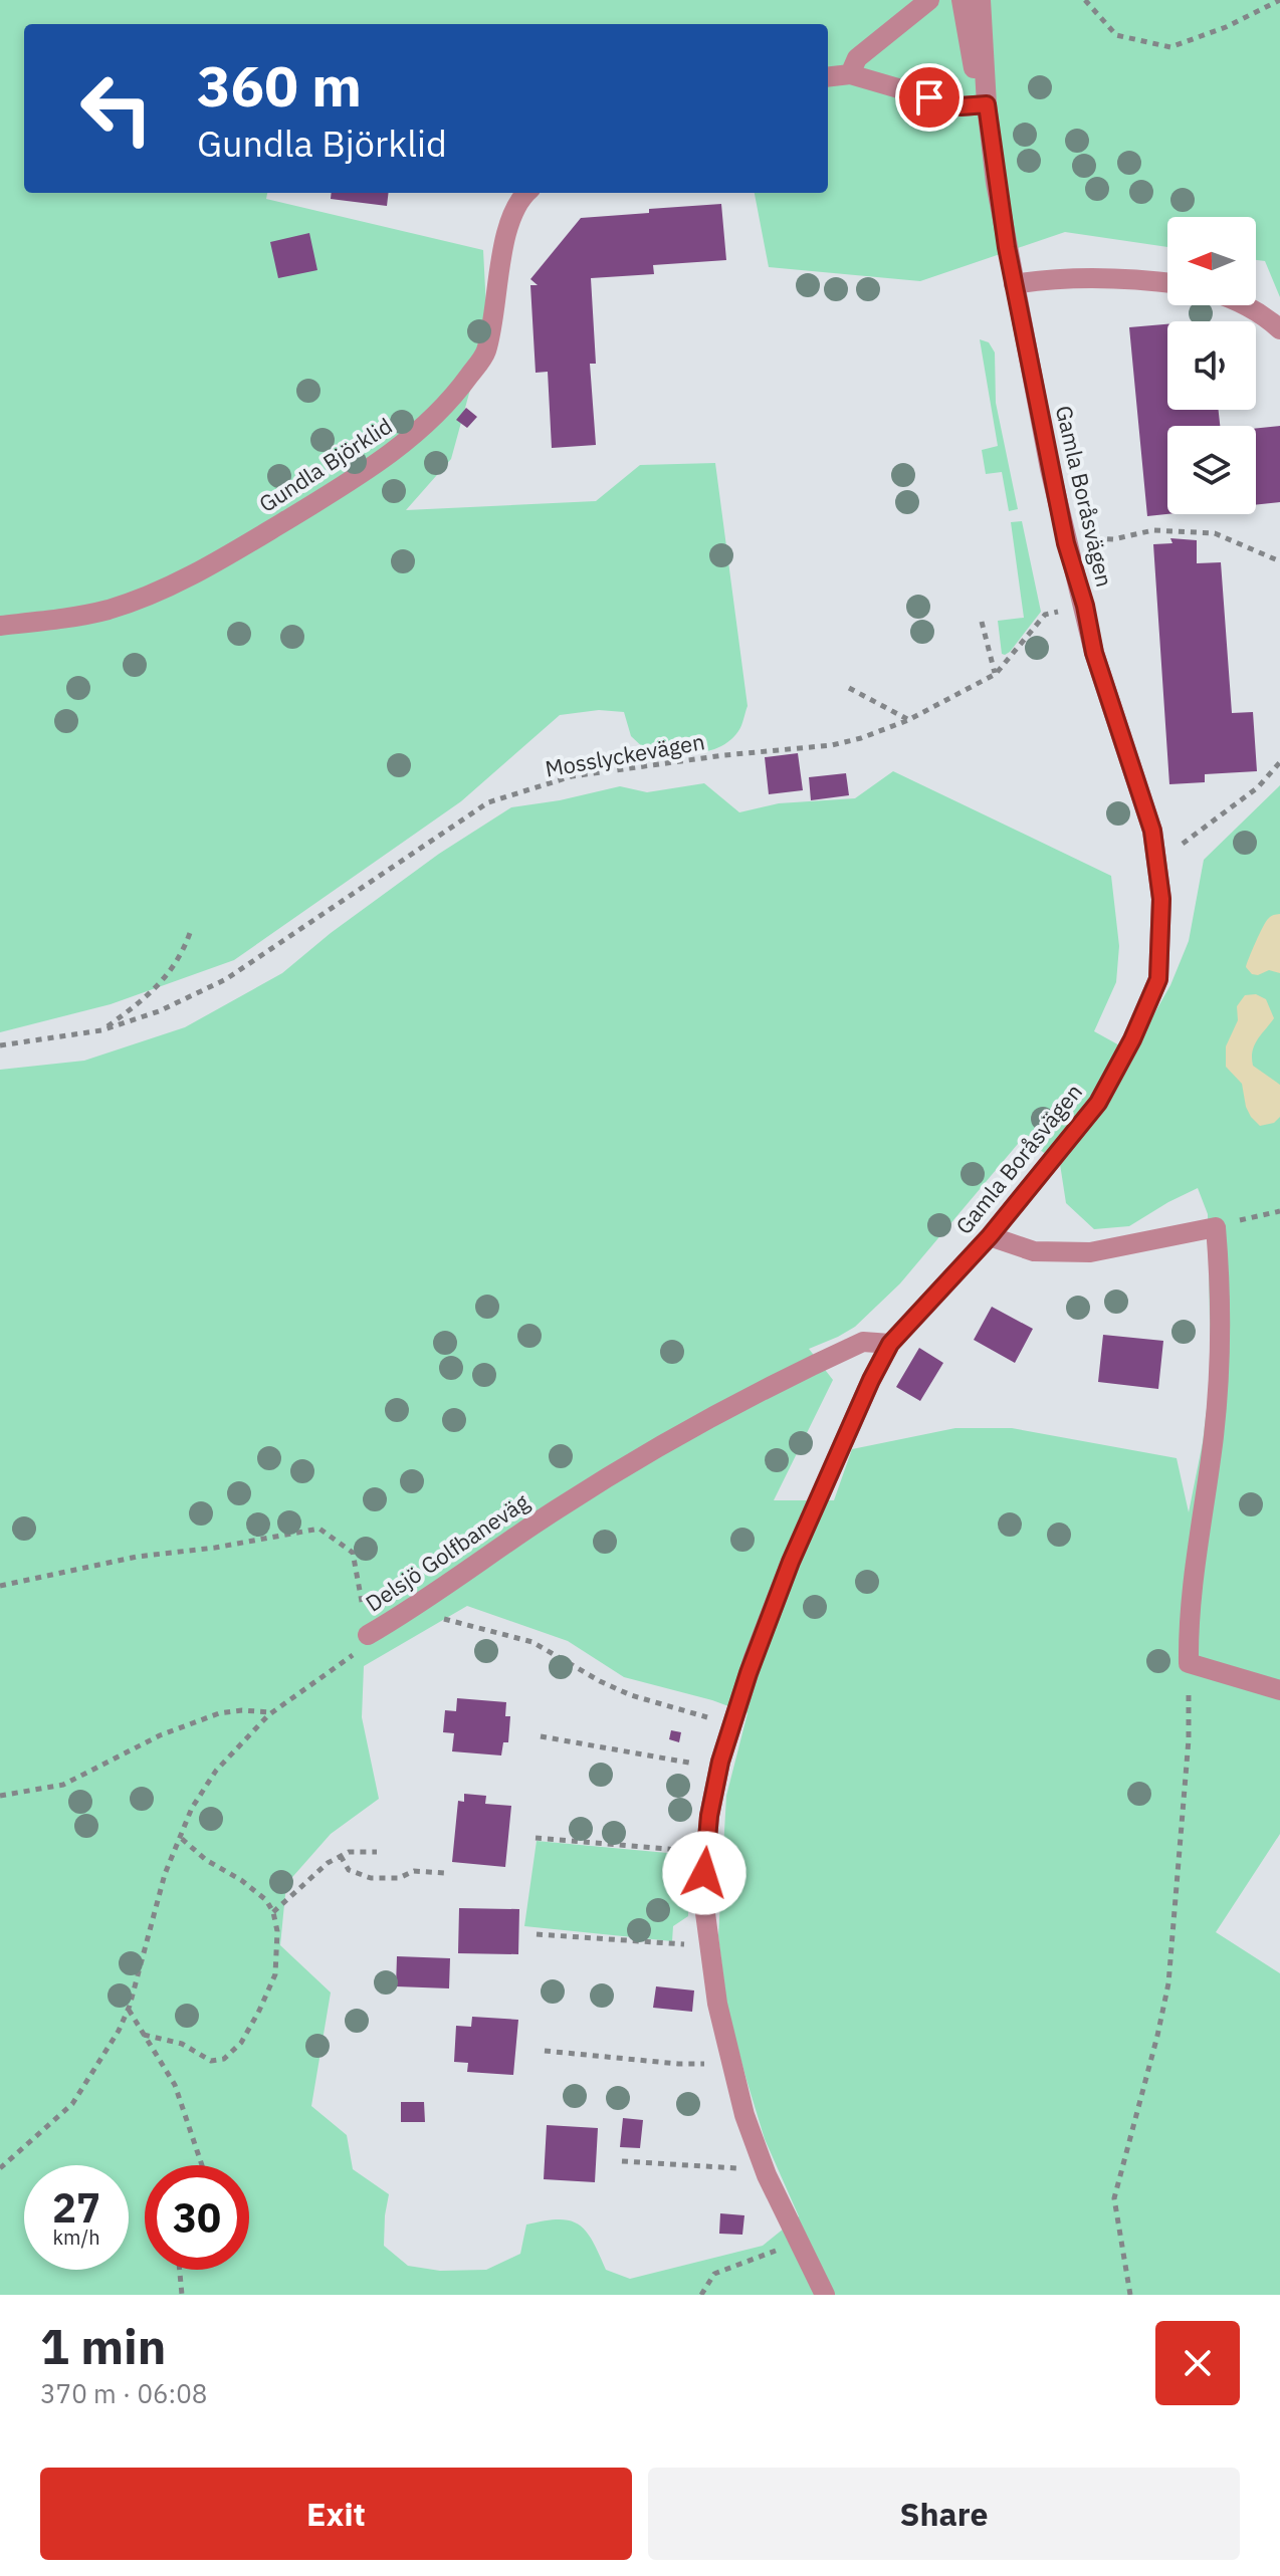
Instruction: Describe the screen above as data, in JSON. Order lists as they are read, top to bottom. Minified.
{"streets":{"street":["Gundla Björklid","Gamla Boråsvägen","Delsjö Golfbaneväg"],"path":["Mosslyckevägen"]},"crossings":[["Gamla Boråsvägen","Mosslyckevägen"],["Gamla Boråsvägen","Delsjö Golfbaneväg"]],"north":"left","page":{"turn":["360 m","Gundla Björklid"],"speed":"27 km/h","limit":"30","heading":["1 min","370 m · 06:08"],"buttons":["Exit","Share"]}}
